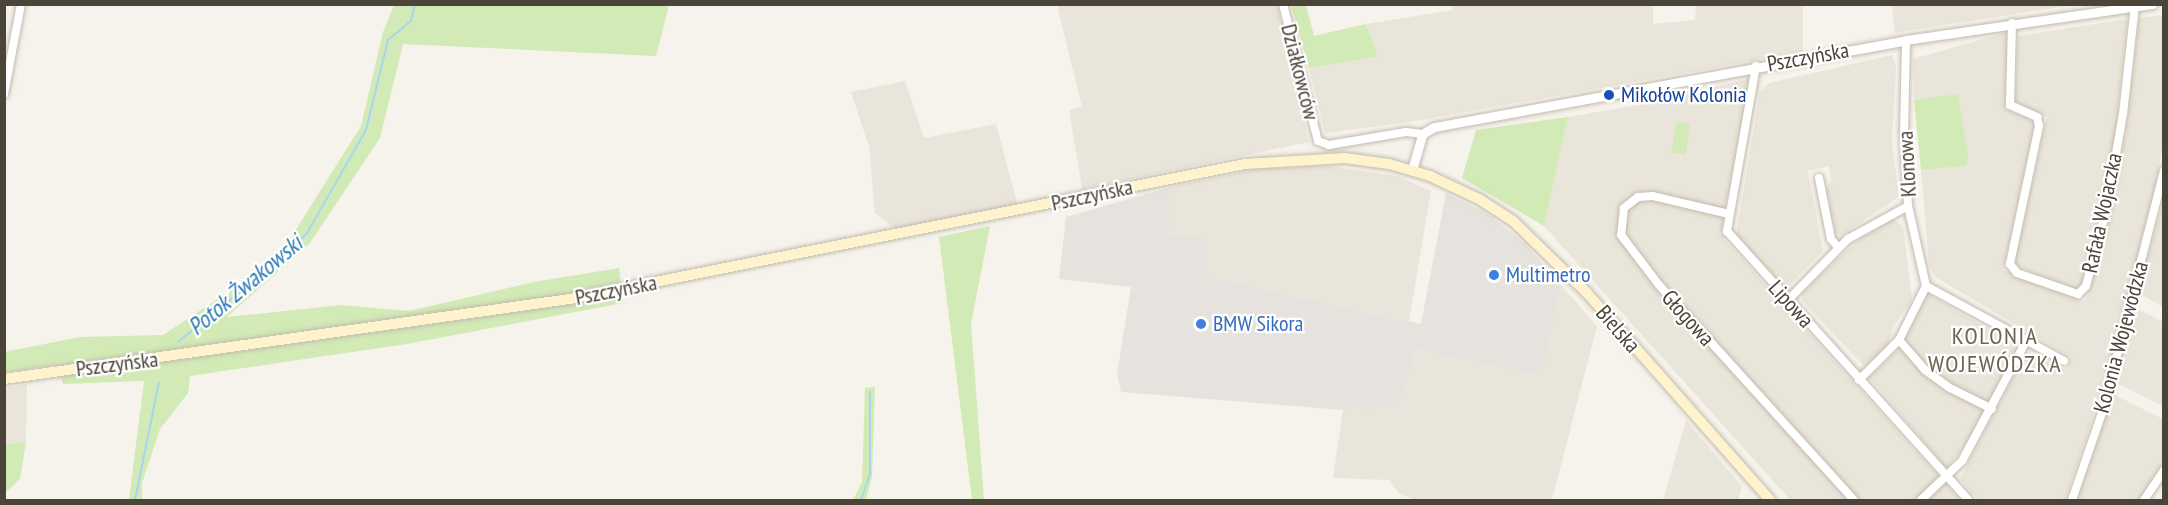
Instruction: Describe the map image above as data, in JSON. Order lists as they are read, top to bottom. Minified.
{"streets":{"main road":["Pszczyńska","Bielska"],"street":["Działkowców","Klonowa","Rafała Wojaczka","Lipowa","Głogowa","Kolonia Wojewódzka"]},"crossings":[["Pszczyńska","Działkowców"],["Pszczyńska","Klonowa"],["Pszczyńska","Rafała Wojaczka"],["Pszczyńska","Lipowa"],["Pszczyńska","Bielska"],["Lipowa","Głogowa"]],"districts":["KOLONIA WOJEWÓDZKA"],"water":["Potok Żwakowski"],"places":["Mikołów Kolonia","Multimetro","BMW Sikora"]}
